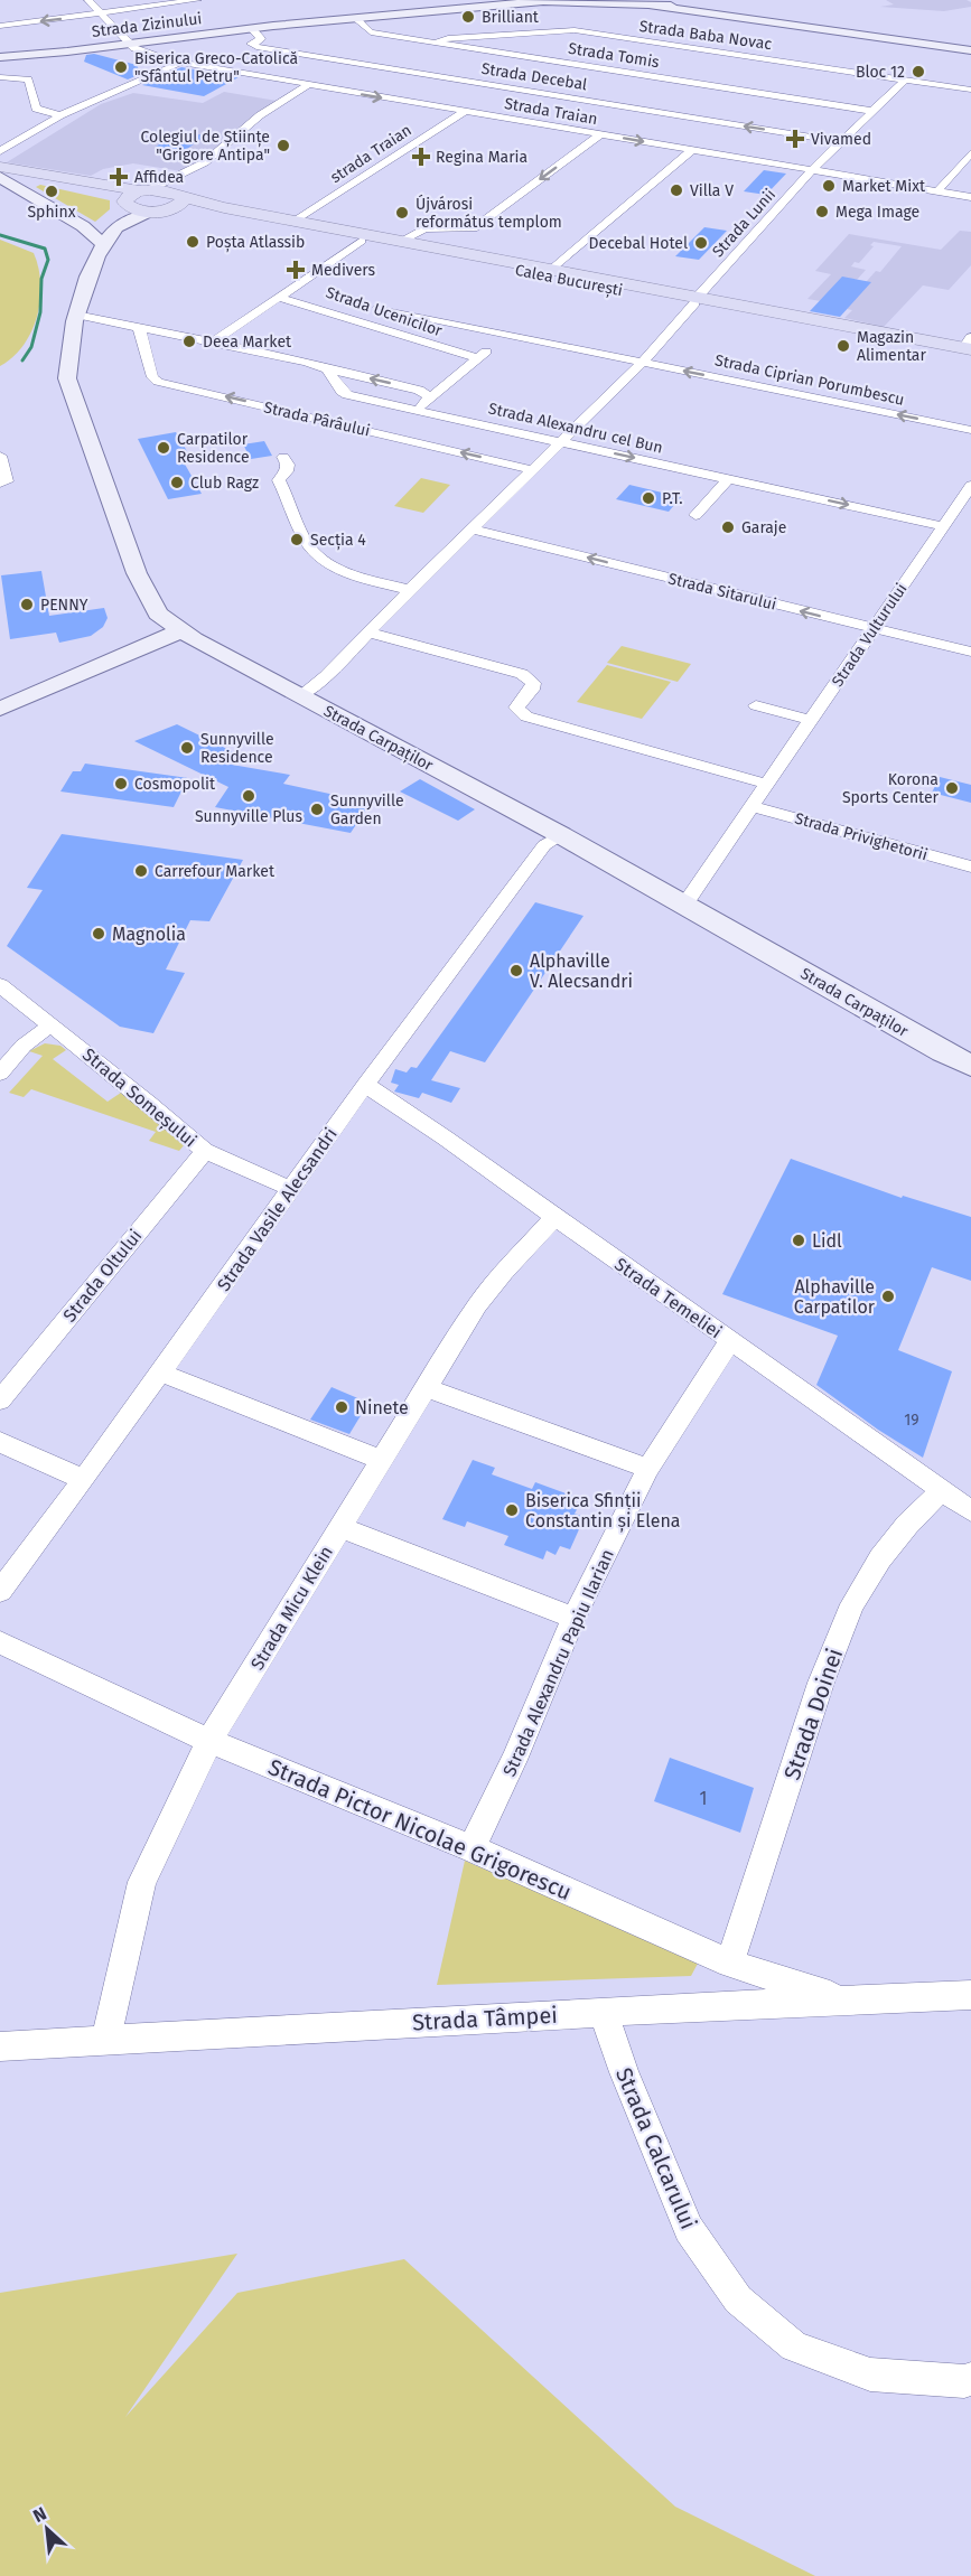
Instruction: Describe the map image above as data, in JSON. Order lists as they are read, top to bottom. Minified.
{"streets":{"main road":["Strada Zizinului","Calea București","Strada Carpaților"],"street":["Strada Baba Novac","Strada Tomis","Strada Decebal","Strada Traian","strada Traian","Strada Lunii","Strada Ucenicilor","Strada Ciprian Porumbescu","Strada Pârâului","Strada Alexandru cel Bun","Strada Sitarului","Strada Vulturului","Strada Privighetorii","Strada Someșului","Strada Vasile Alecsandri","Strada Oltului","Strada Temeliei","Strada Micu Klein","Strada Alexandru Papiu Ilarian","Strada Doinei","Strada Pictor Nicolae Grigorescu","Strada Tâmpei","Strada Calcarului"]},"crossings":[["Strada Zizinului","Strada Tomis"],["Strada Zizinului","Strada Decebal"],["Strada Zizinului","Strada Traian"],["Strada Baba Novac","Strada Tomis"],["Strada Baba Novac","Strada Lunii"],["Strada Tomis","Strada Lunii"],["Strada Decebal","Strada Lunii"],["Strada Traian","strada Traian"],["Strada Traian","Strada Lunii"],["strada Traian","Calea București"],["Strada Lunii","Calea București"],["Calea București","Strada Carpaților"],["Strada Alexandru cel Bun","Strada Vulturului"],["Strada Sitarului","Strada Vulturului"],["Strada Vulturului","Strada Carpaților"],["Strada Vulturului","Strada Privighetorii"],["Strada Carpaților","Strada Vasile Alecsandri"],["Strada Someșului","Strada Vasile Alecsandri"],["Strada Someșului","Strada Oltului"],["Strada Vasile Alecsandri","Strada Temeliei"],["Strada Temeliei","Strada Micu Klein"],["Strada Temeliei","Strada Alexandru Papiu Ilarian"],["Strada Temeliei","Strada Doinei"],["Strada Micu Klein","Strada Pictor Nicolae Grigorescu"],["Strada Micu Klein","Strada Tâmpei"],["Strada Alexandru Papiu Ilarian","Strada Pictor Nicolae Grigorescu"],["Strada Doinei","Strada Pictor Nicolae Grigorescu"],["Strada Pictor Nicolae Grigorescu","Strada Tâmpei"],["Strada Tâmpei","Strada Calcarului"]],"one_way":["Strada Decebal","Strada Ciprian Porumbescu","Strada Alexandru cel Bun"],"places":{"other":["Brilliant","Biserica Greco-Catolică \"Sfântul Petru\"","Bloc 12","Colegiul de Științe \"Grigore Antipa\"","Market Mixt","Villa V","Sphinx","Mega Image","Újvárosi református templom","Poșta Atlassib","Decebal Hotel","Deea Market","Magazin Alimentar","Carpatilor Residence","Club Ragz","P.T.","Garaje","Secția 4","PENNY","Sunnyville Residence","Cosmopolit","Korona Sports Center","Sunnyville Plus","Sunnyville Garden","Carrefour Market","Magnolia","Alphaville V. Alecsandri","Lidl","Alphaville Carpatilor","Ninete","Biserica Sfinții Constantin și Elena"],"health":["Vivamed","Regina Maria","Affidea","Medivers"]},"house_numbers":["19","1"],"north":"top left"}
